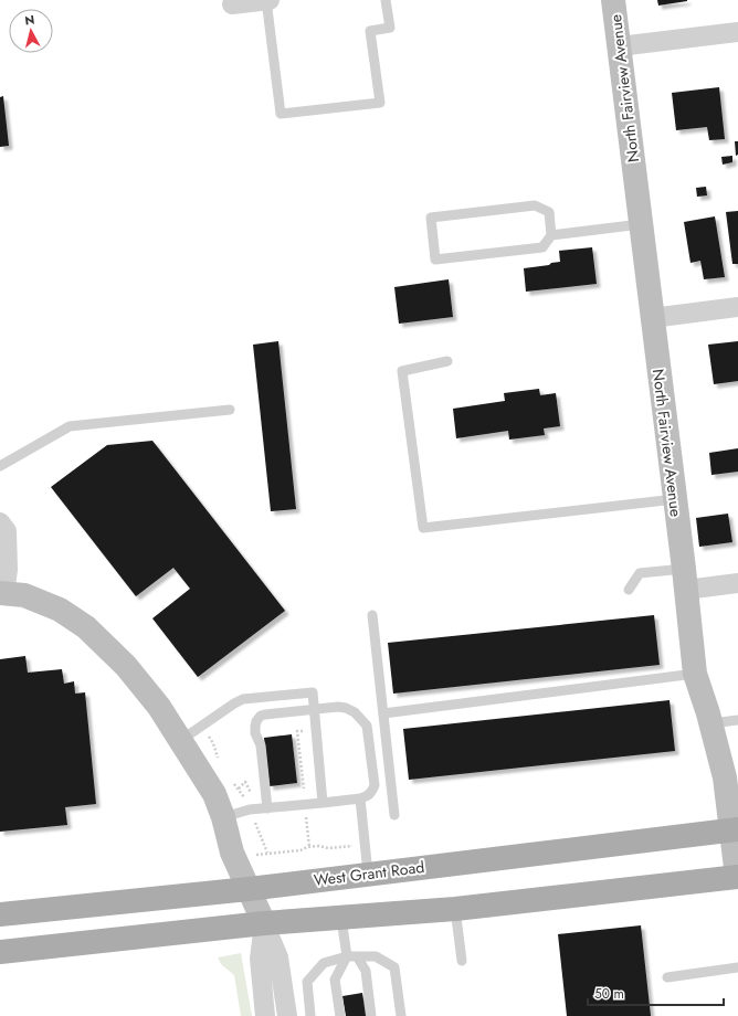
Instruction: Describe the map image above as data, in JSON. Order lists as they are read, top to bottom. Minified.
{"streets":{"main road":["West Grant Road"],"street":["North Fairview Avenue"]},"crossings":[["North Fairview Avenue","West Grant Road"]],"scale_bar":"50 m","north":"top"}
